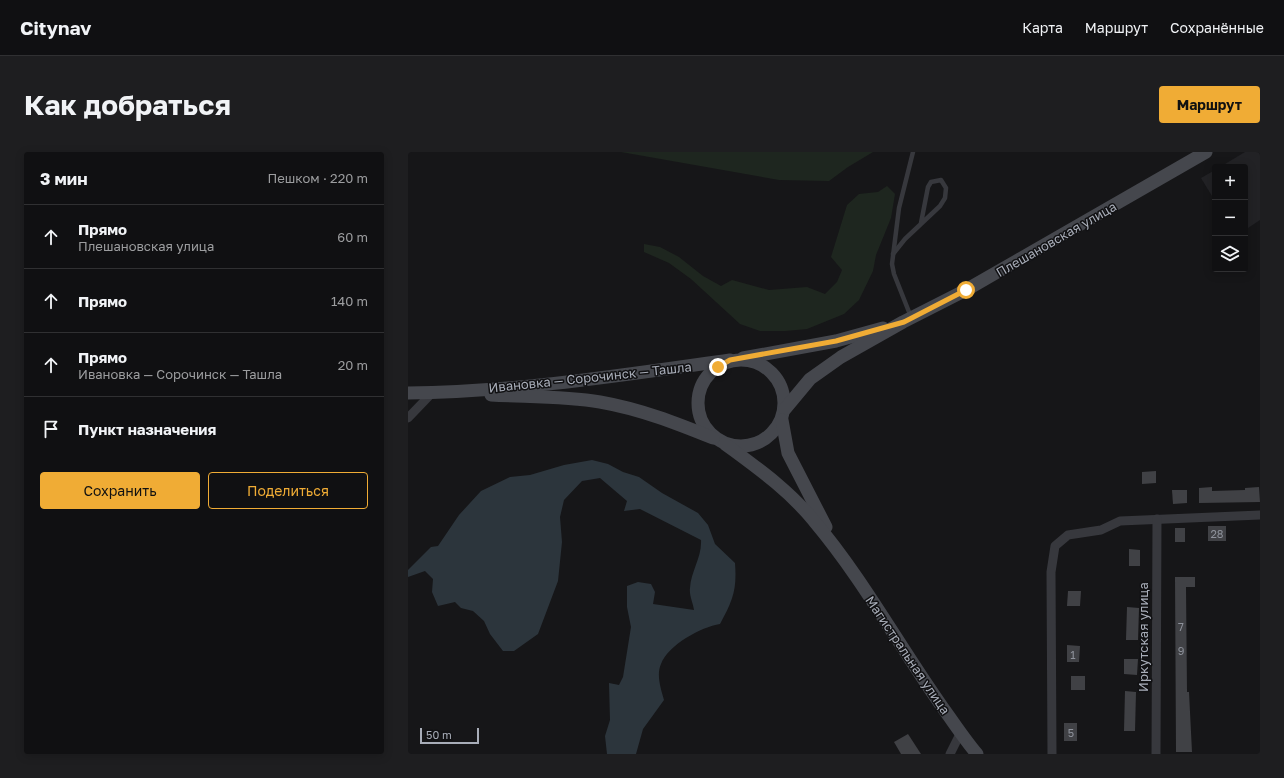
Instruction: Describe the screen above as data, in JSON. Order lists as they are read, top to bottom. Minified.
{"streets":{"main road":["Плешановская улица","Ивановка — Сорочинск — Ташла","Магистральная улица"],"street":["Иркутская улица"]},"crossings":[["Ивановка — Сорочинск — Ташла","Магистральная улица"]],"house_numbers":["28","7","9","1","5"],"scale_bar":"50 m","page":{"header":"Citynav","nav":["Карта","Маршрут","Сохранённые"],"buttons":["Маршрут",["Сохранить","Поделиться"]],"title":"Как добраться","heading":["3 мин","Пешком · 220 m"],"map_buttons":["+","−"],"list":[["Прямо","Плешановская улица","60 m"],["Прямо","140 m"],["Прямо","Ивановка — Сорочинск — Ташла","20 m"],"Пункт назначения"],"scale":"50 m"}}
